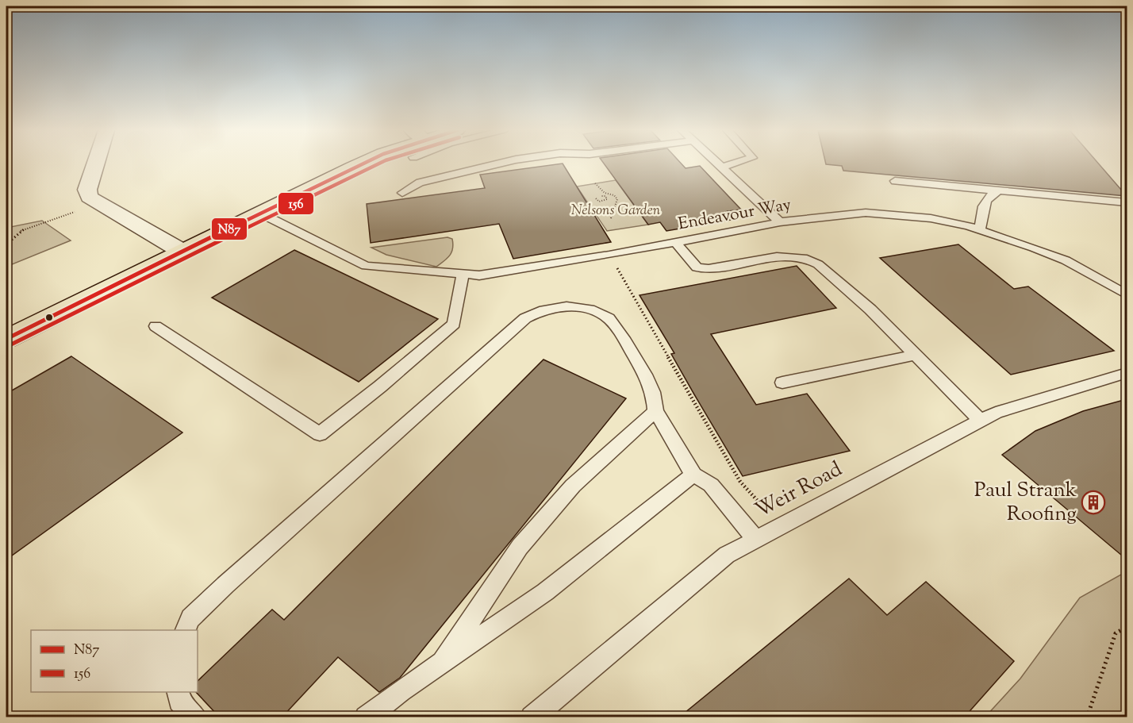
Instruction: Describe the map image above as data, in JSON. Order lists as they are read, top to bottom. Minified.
{"streets":{"lane":["Endeavour Way","Weir Road"]},"parks":["Nelsons Garden"],"places":{"building":["Paul Strank Roofing"]},"lines":["transit line N87","transit line 156"],"legend":["N87","156"]}
